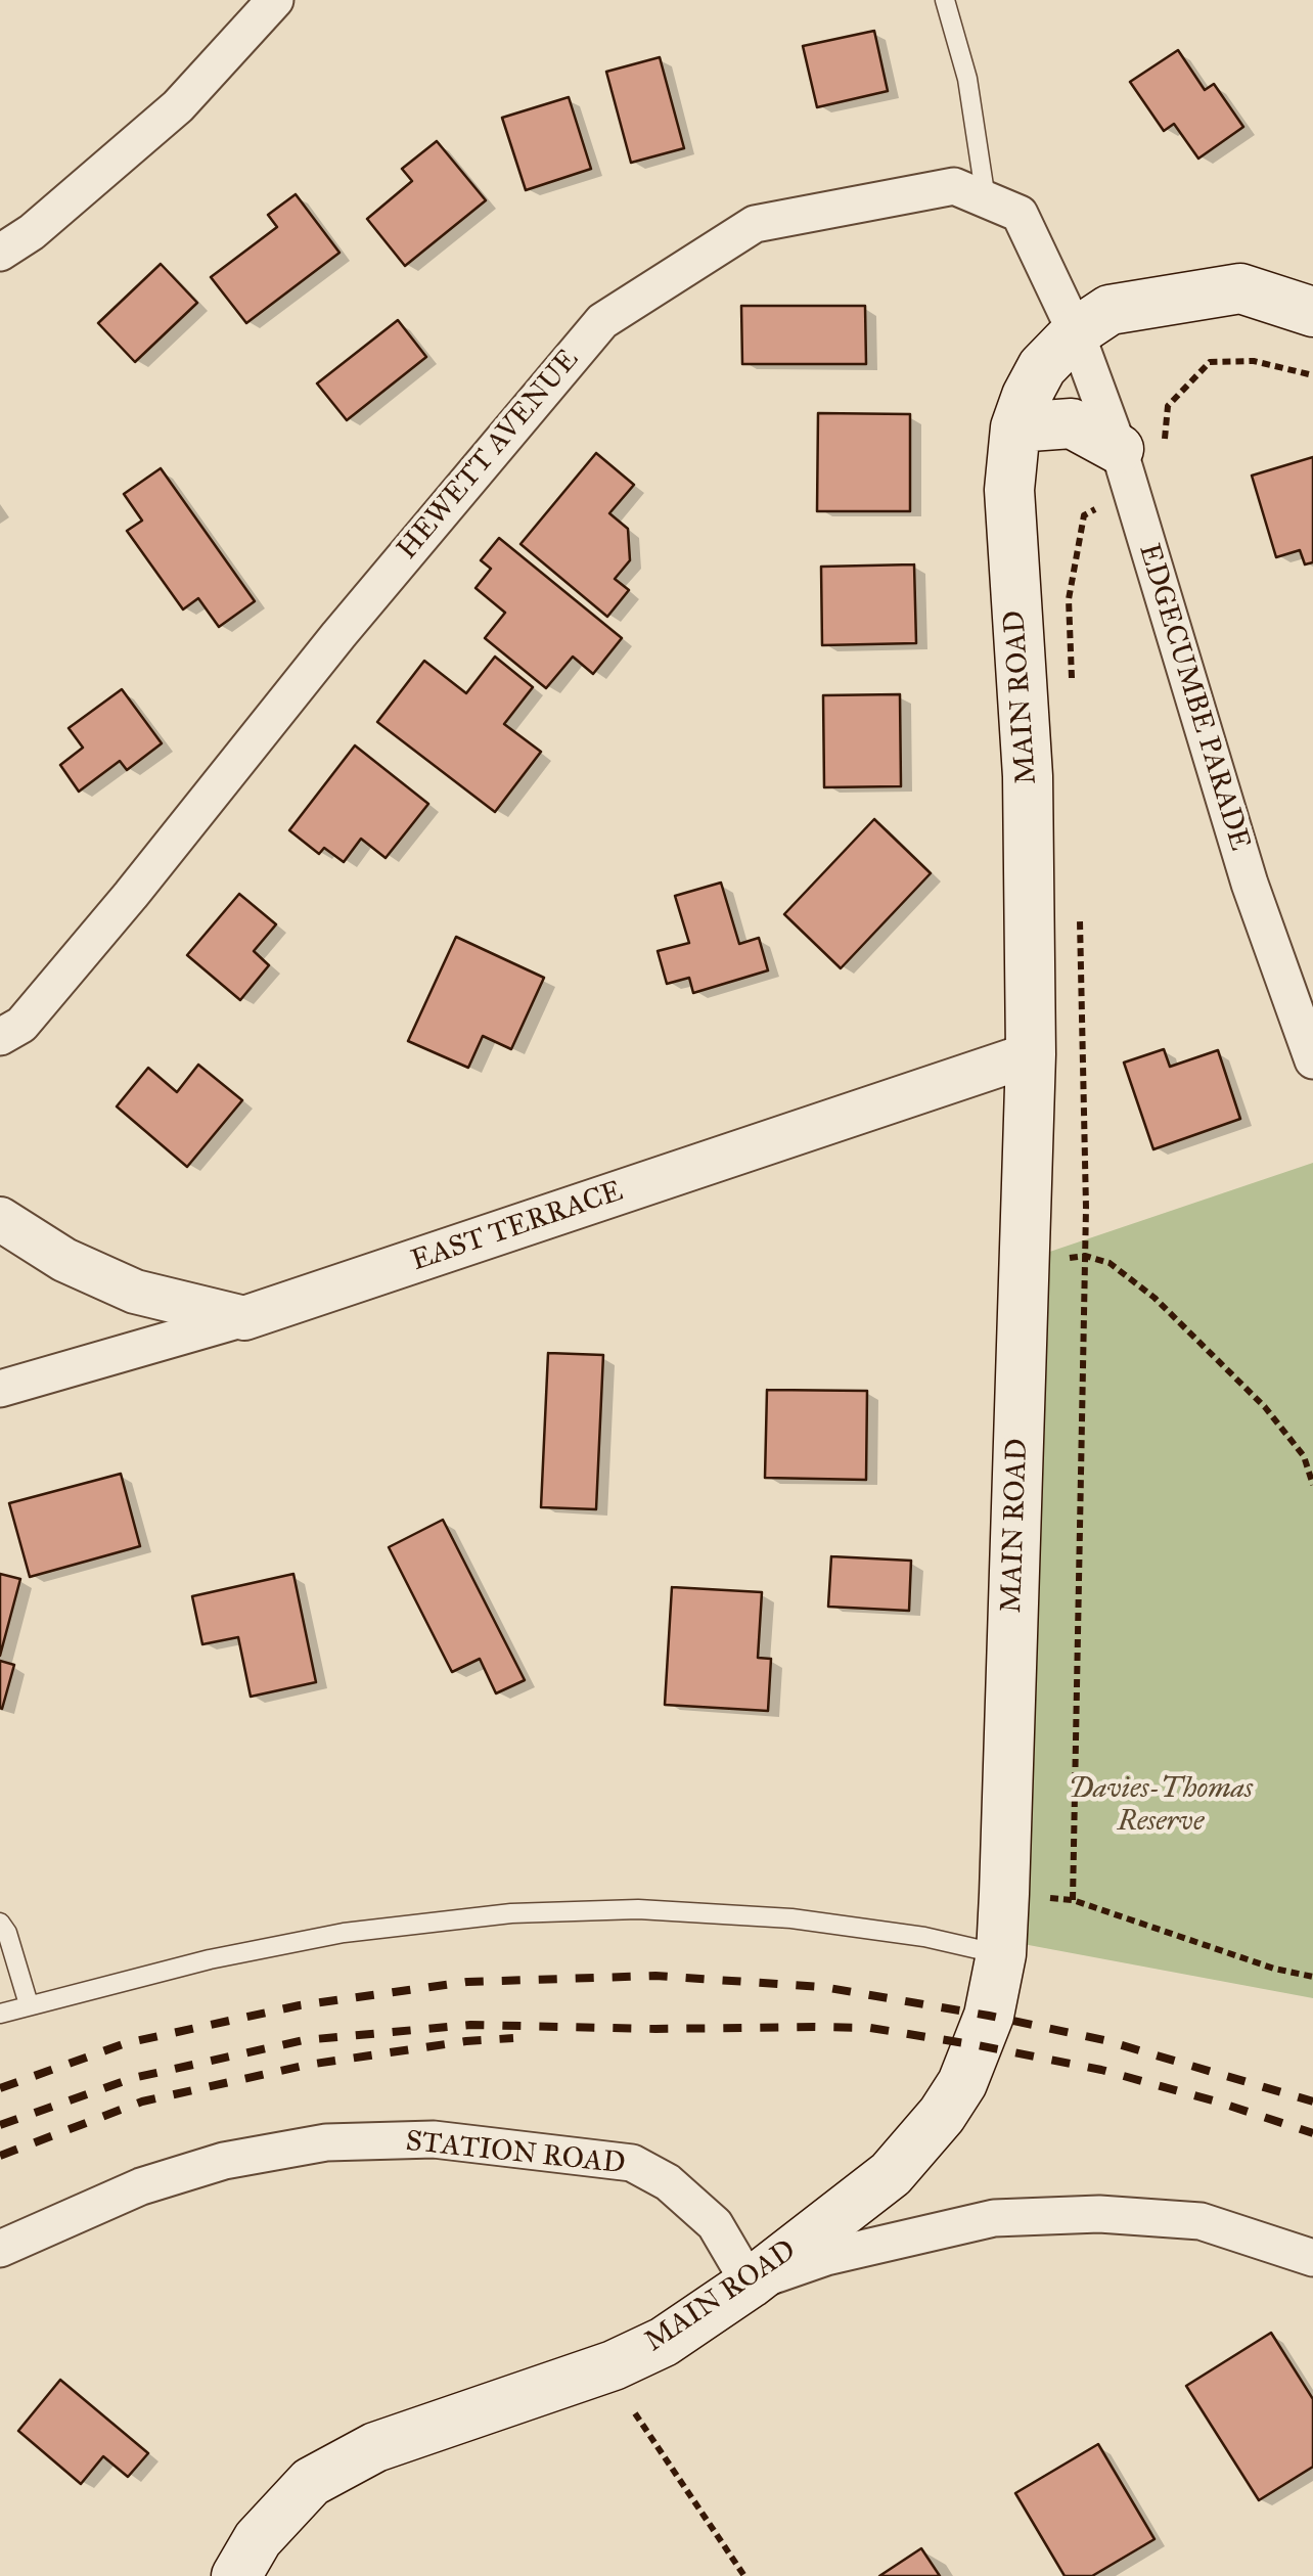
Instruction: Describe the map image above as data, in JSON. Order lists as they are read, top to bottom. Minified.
{"streets":{"main road":["MAIN ROAD"],"street":["HEWETT AVENUE","EDGECUMBE PARADE","EAST TERRACE","STATION ROAD"]},"crossings":[["HEWETT AVENUE","MAIN ROAD"],["HEWETT AVENUE","EDGECUMBE PARADE"],["MAIN ROAD","EDGECUMBE PARADE"],["MAIN ROAD","EAST TERRACE"],["MAIN ROAD","STATION ROAD"]],"parks":["Davies-Thomas Reserve"]}
